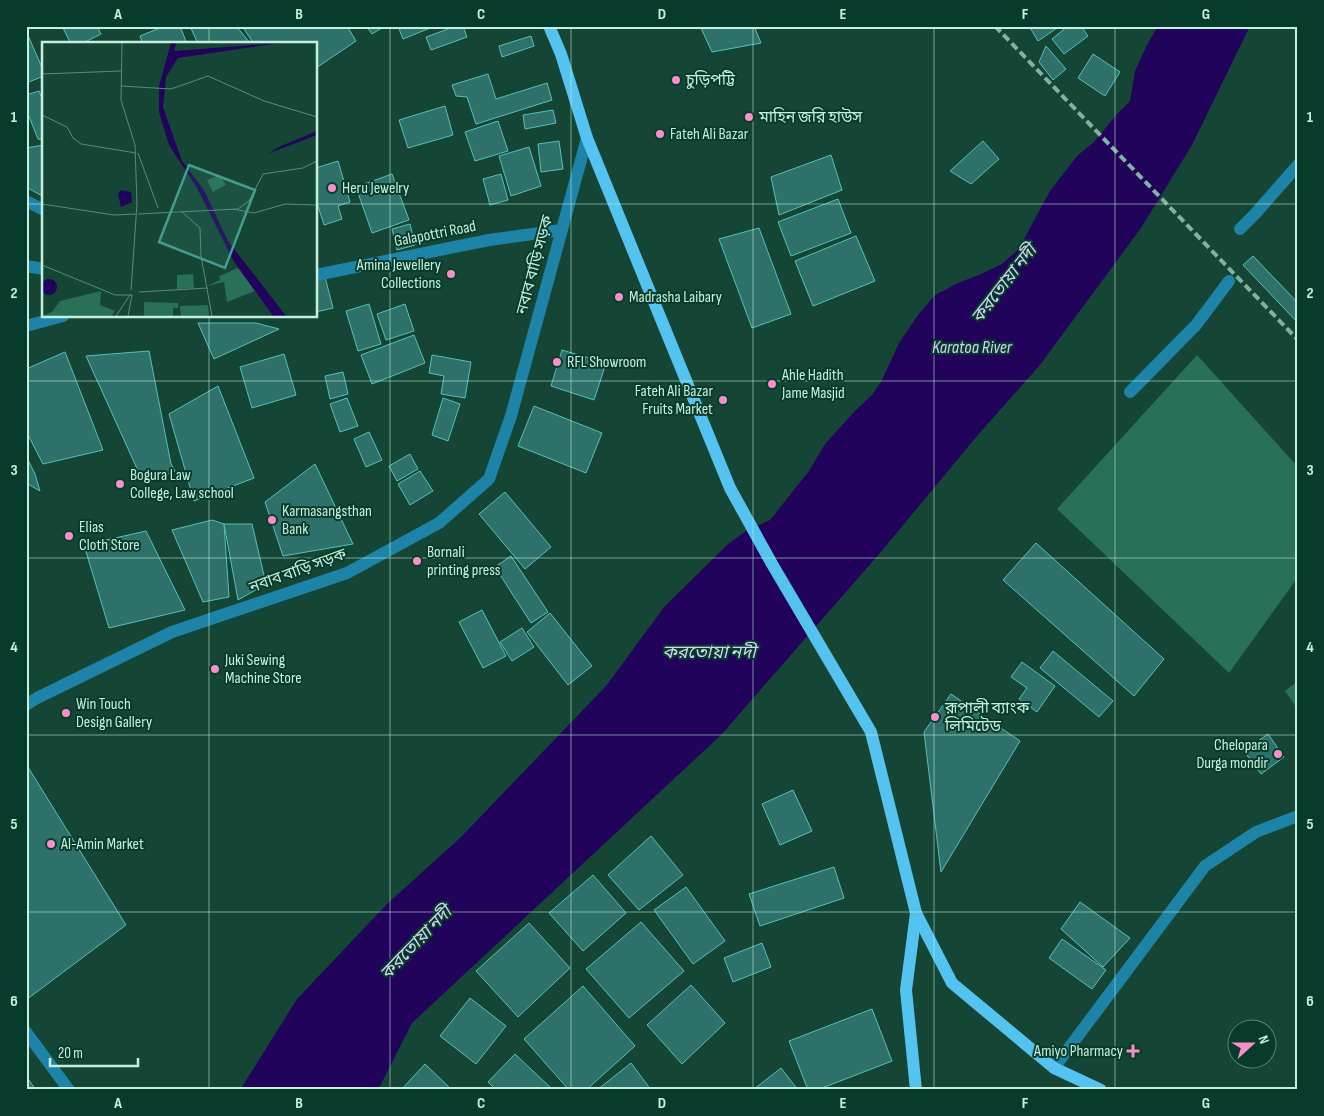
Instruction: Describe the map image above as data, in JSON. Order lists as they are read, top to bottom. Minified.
{"streets":{"street":["Galapottri Road","নবাব বাড়ি সড়ক"]},"crossings":[["Galapottri Road","নবাব বাড়ি সড়ক"]],"water":["করতোয়া নদী","Karatoa River"],"places":{"other":["চুড়িপট্টি","মাহিন জরি হাউস","Fateh Ali Bazar","Heru Jewelry","Amina Jewellery Collections","Madrasha Laibary","RFL Showroom","Ahle Hadith Jame Masjid","Fateh Ali Bazar Fruits Market","Bogura Law College, Law school","Karmasangsthan Bank","Elias Cloth Store","Bornali printing press","Juki Sewing Machine Store","Win Touch Design Gallery","রূপালী ব্যাংক লিমিটেড","Chelopara Durga mondir","Al-Amin Market"],"health":["Amiyo Pharmacy"]},"scale_bar":"20 m","north":"right","grid":{"columns":["A","B","C","D","E","F","G"],"rows":["1","2","3","4","5","6"]}}
